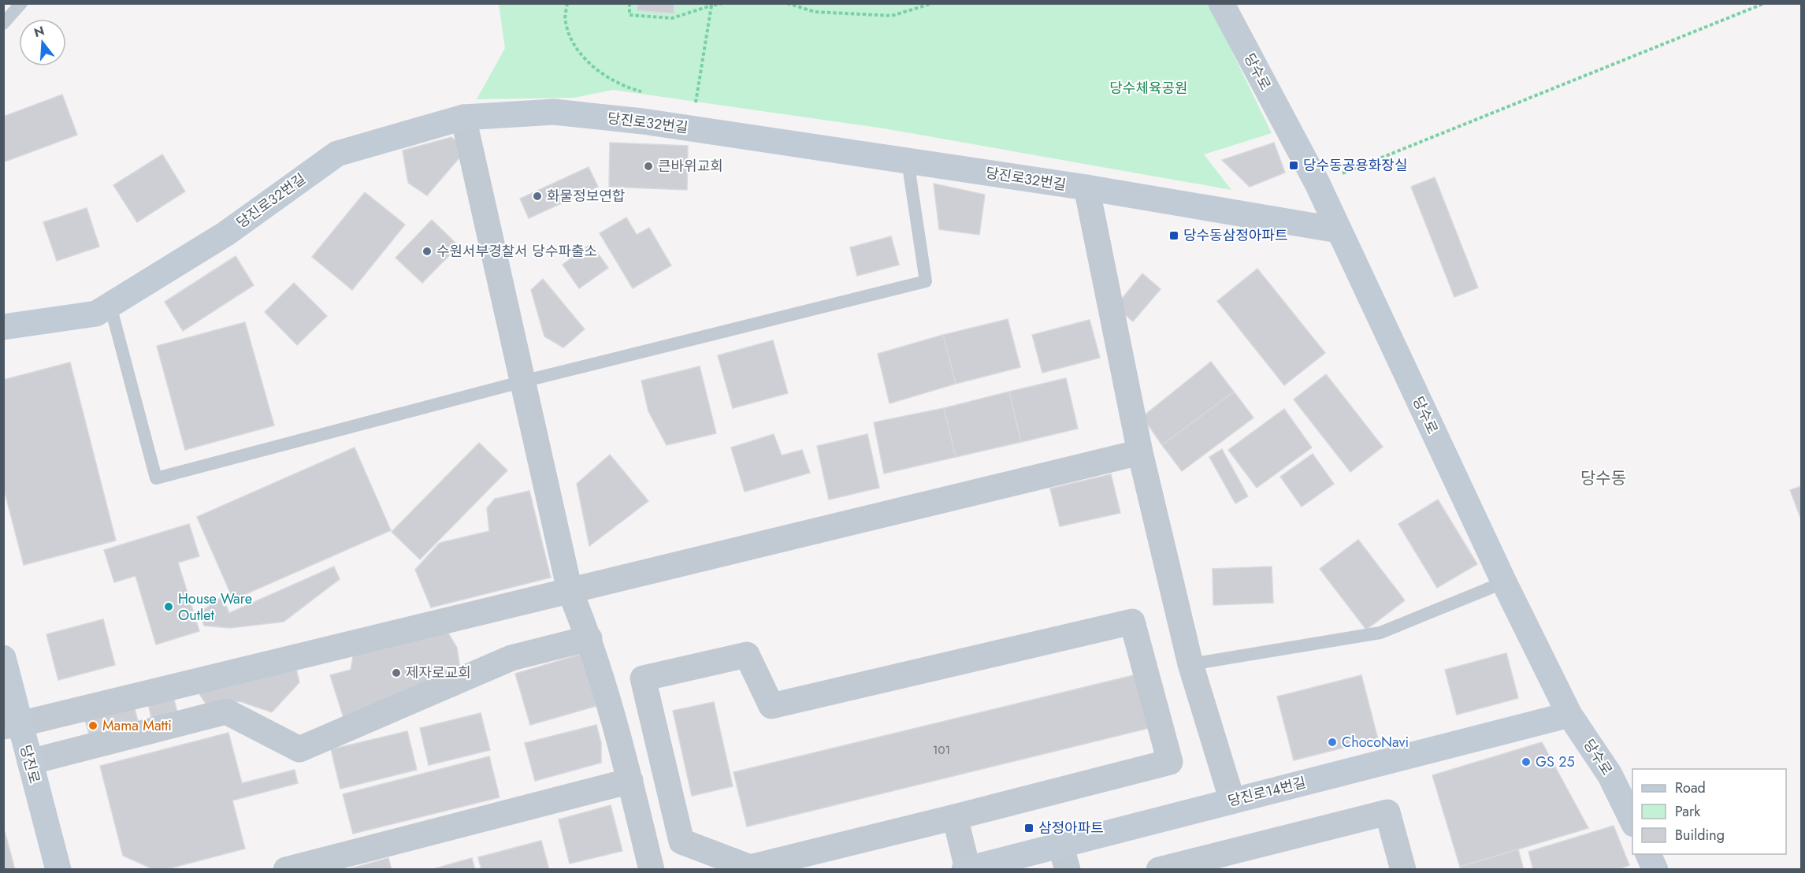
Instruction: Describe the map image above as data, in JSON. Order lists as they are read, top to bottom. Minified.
{"streets":{"street":["당수로","당진로32번길","당진로","당진로14번길"]},"crossings":[["당수로","당진로32번길"],["당수로","당진로14번길"]],"districts":["당수동"],"parks":["당수체육공원"],"places":{"transit":["당수동공용화장실","당수동삼정아파트","삼정아파트"],"other":["큰바위교회","화물정보연합","수원서부경찰서 당수파출소","House Ware Outlet","제자로교회","Mama Matti","ChocoNavi","GS 25"]},"house_numbers":["101"],"legend":["Road","Park","Building"],"north":"top"}
